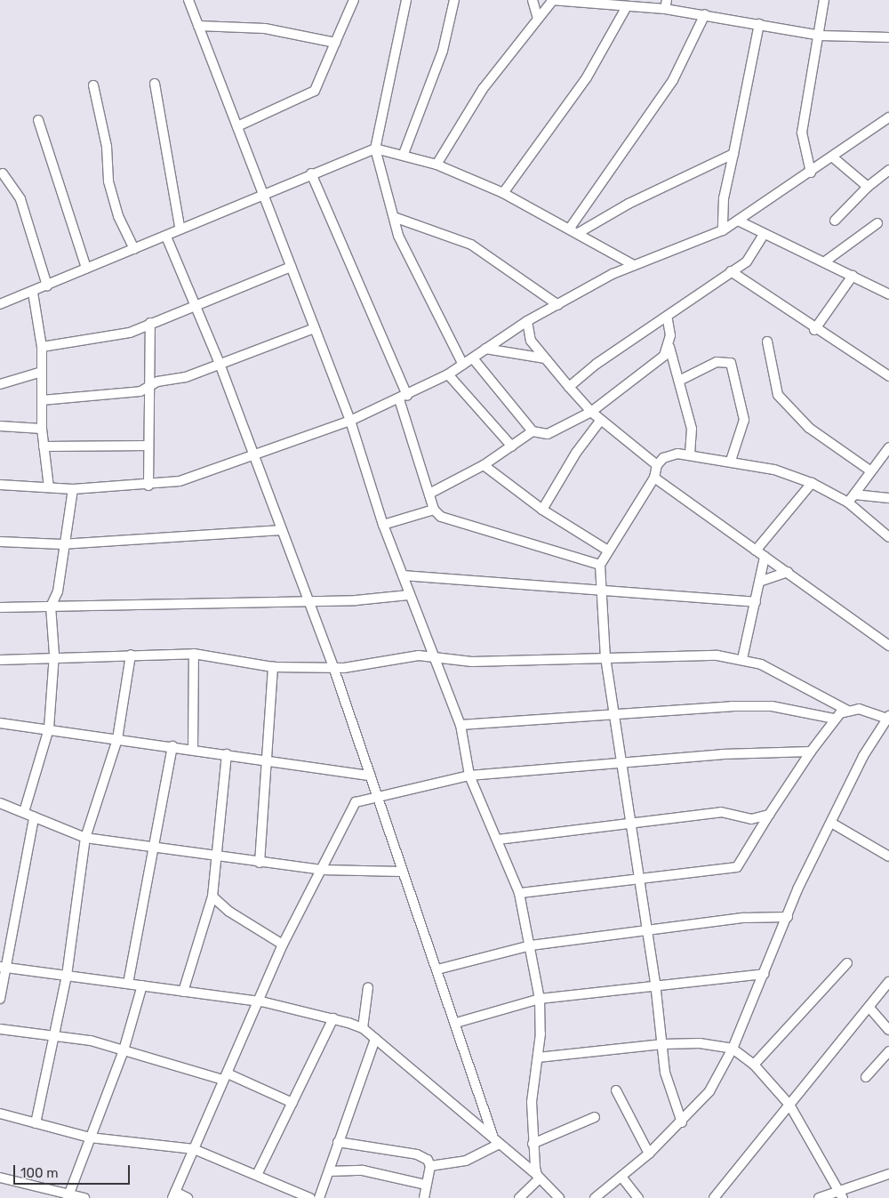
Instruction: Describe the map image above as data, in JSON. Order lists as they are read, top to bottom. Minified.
{"scale_bar":"100 m"}
